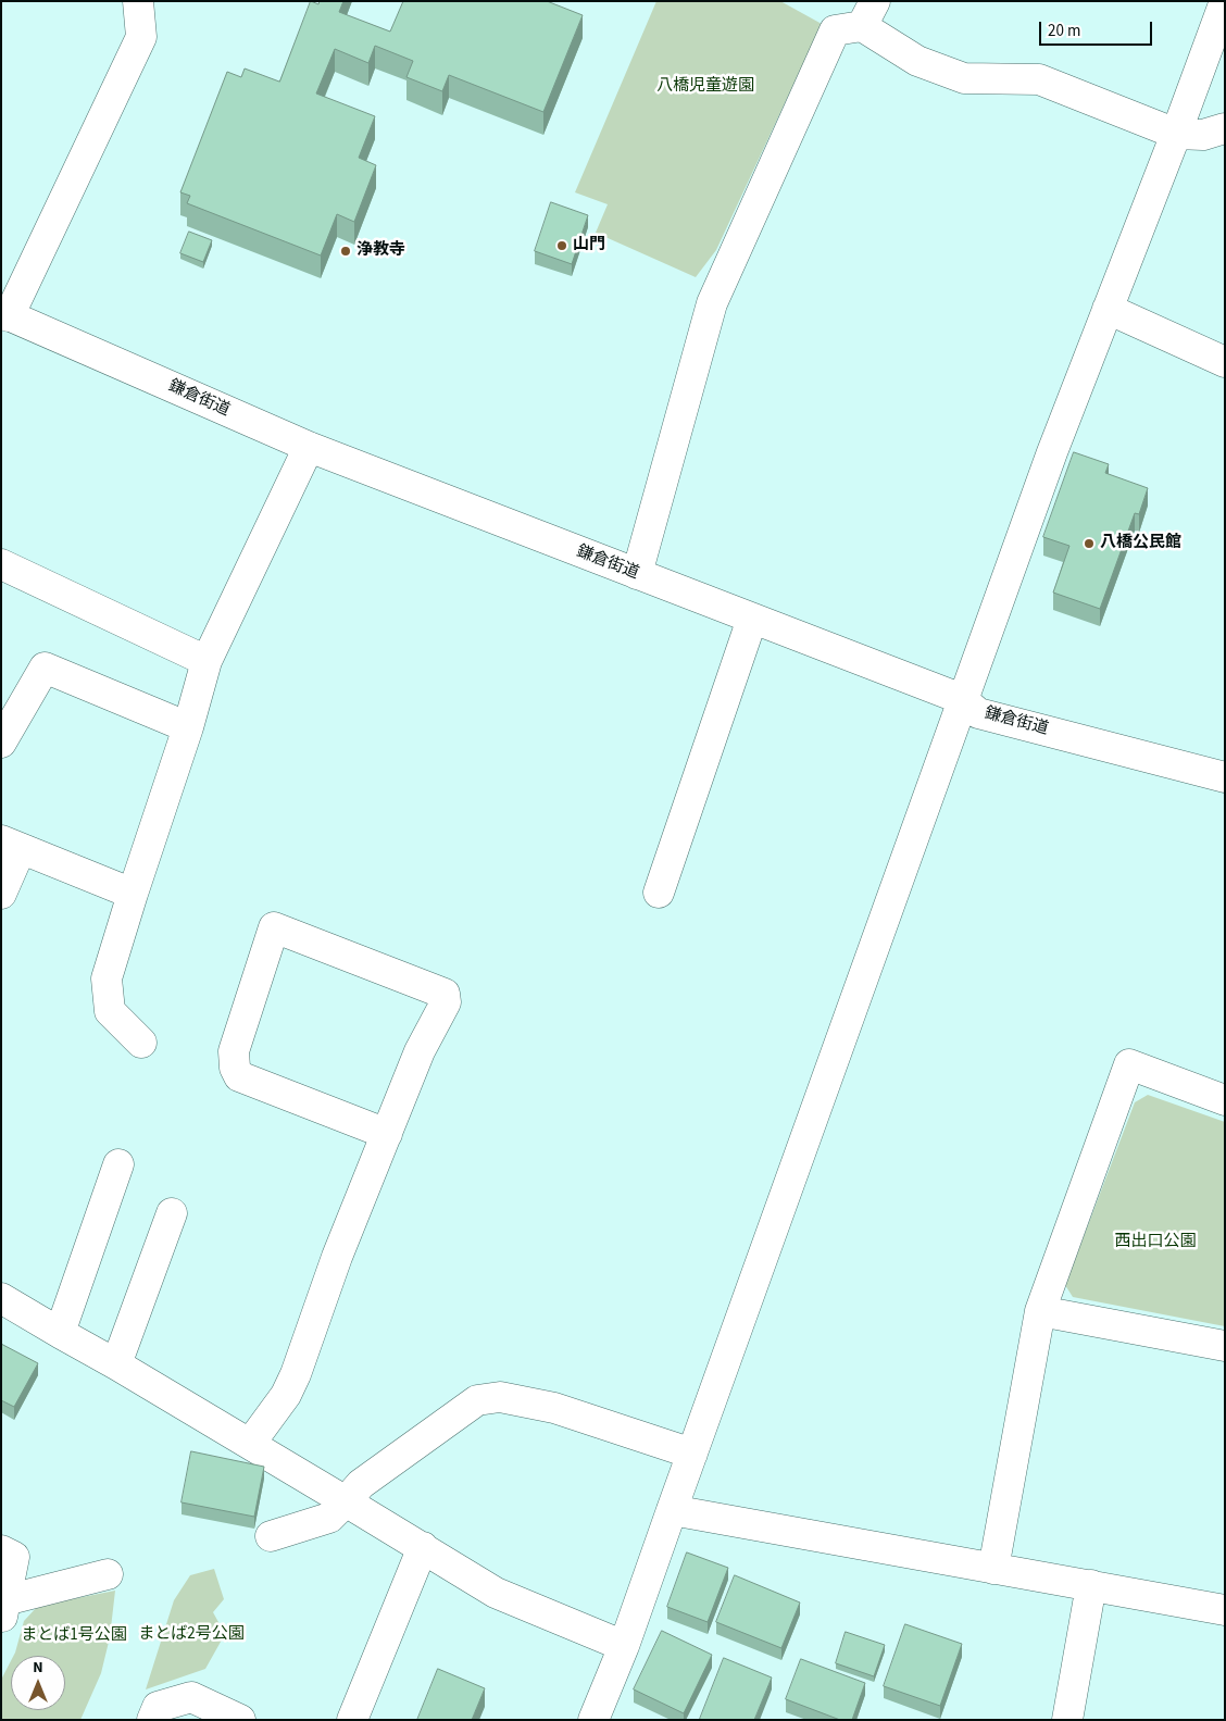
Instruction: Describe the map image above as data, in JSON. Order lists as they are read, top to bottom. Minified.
{"streets":{"street":["鎌倉街道"]},"parks":["八橋児童遊園","西出口公園","まとば2号公園","まとば1号公園"],"places":["山門","浄教寺","八橋公民館"],"scale_bar":"20 m","north":"top"}
